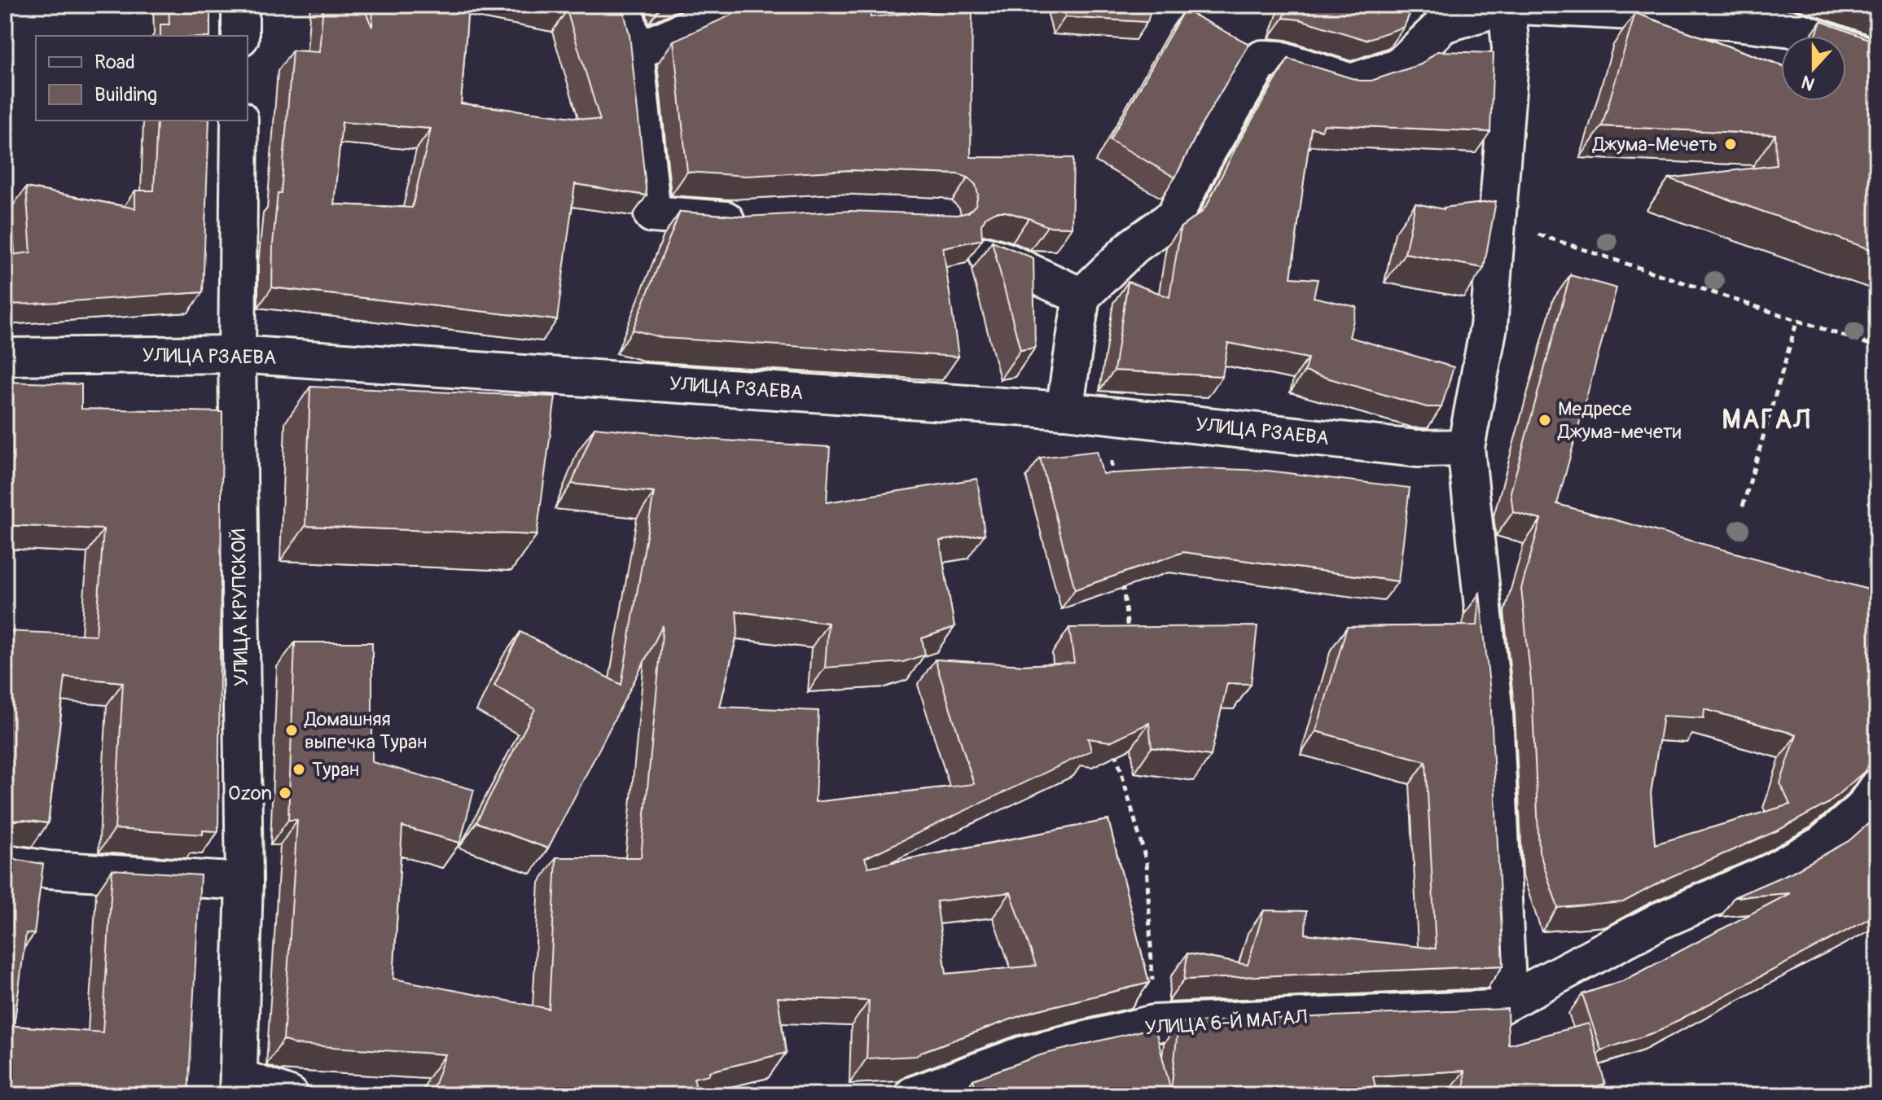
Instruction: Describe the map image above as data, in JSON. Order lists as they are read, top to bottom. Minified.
{"streets":{"street":["УЛИЦА РЗАЕВА","УЛИЦА КРУПСКОЙ","УЛИЦА 6-Й МАГАЛ"]},"crossings":[["УЛИЦА РЗАЕВА","УЛИЦА КРУПСКОЙ"]],"districts":["МАГАЛ"],"places":["Джума-Мечеть","Медресе Джума-мечети","Домашняя выпечка Туран","Туран","Ozon"],"legend":["Road","Building"],"north":"bottom"}
